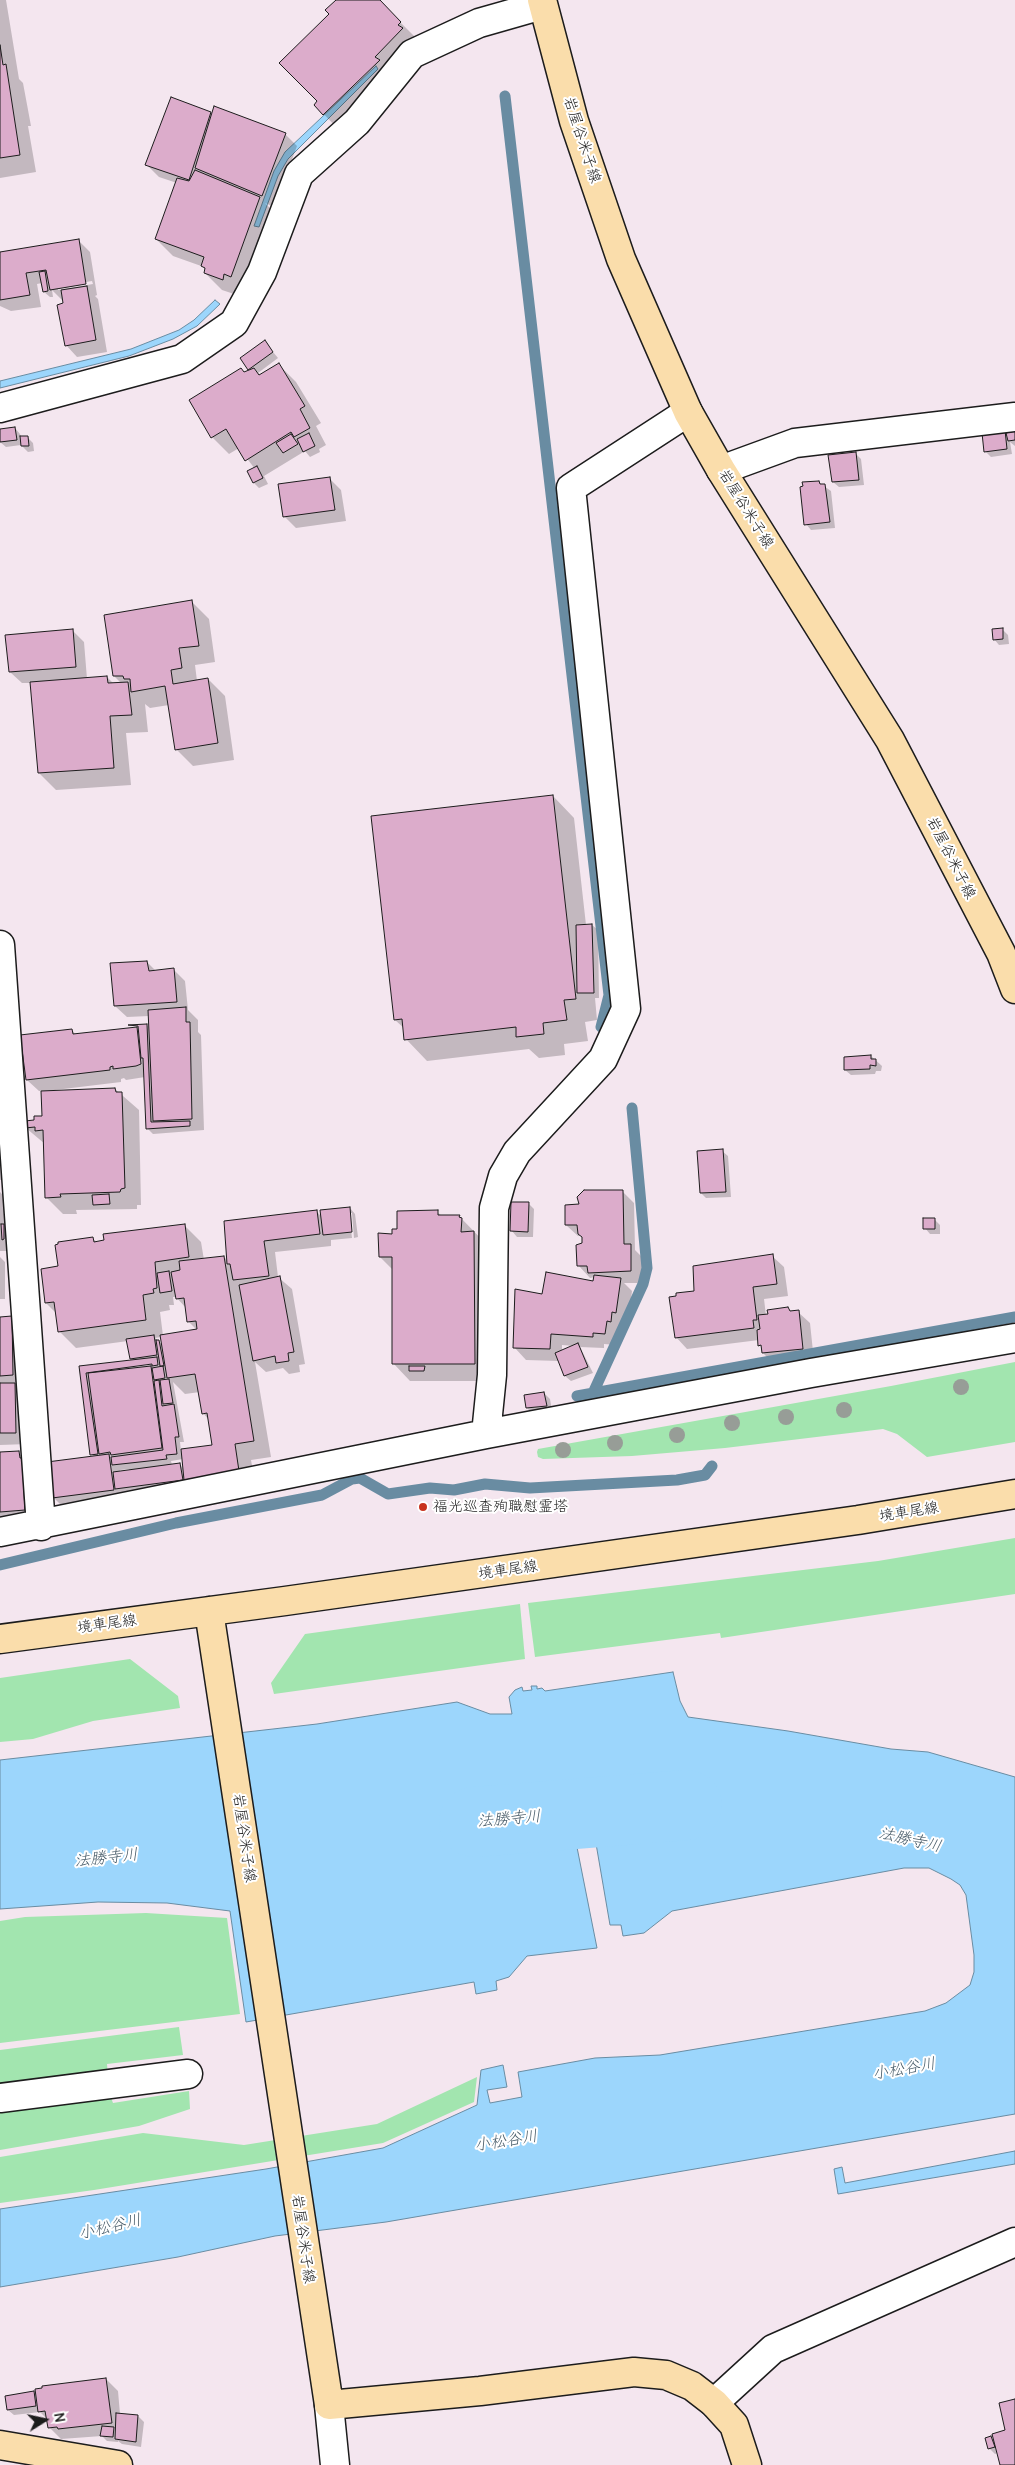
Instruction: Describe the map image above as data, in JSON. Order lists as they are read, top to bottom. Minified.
{"streets":{"main road":["岩屋谷米子線","境車尾線"]},"crossings":[["岩屋谷米子線","境車尾線"]],"water":["法勝寺川","小松谷川"],"places":["福光巡査殉職慰霊塔"],"north":"right"}
